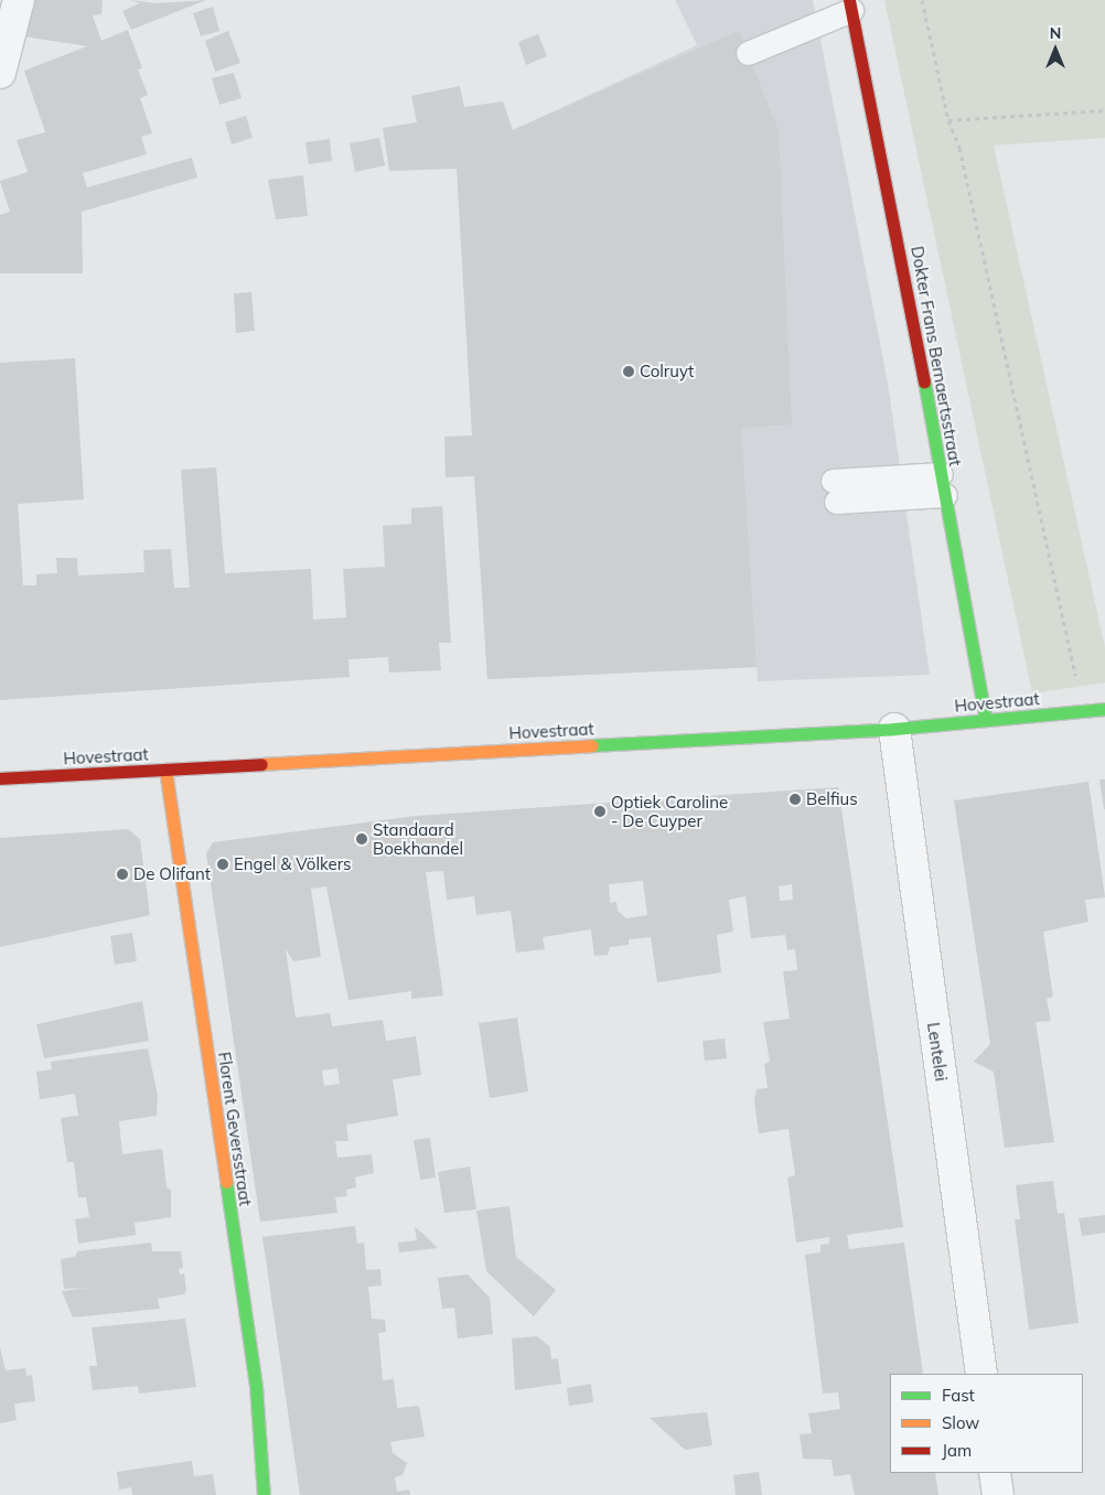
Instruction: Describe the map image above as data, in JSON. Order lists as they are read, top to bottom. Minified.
{"streets":{"street":["Dokter Frans Bernaertsstraat","Hovestraat","Lentelei","Florent Geversstraat"]},"crossings":[["Dokter Frans Bernaertsstraat","Hovestraat"],["Hovestraat","Lentelei"],["Hovestraat","Florent Geversstraat"]],"places":["Colruyt","Belfius","Optiek Caroline - De Cuyper","Standaard Boekhandel","Engel & Völkers","De Olifant"],"legend":["Fast","Slow","Jam"],"north":"top"}
